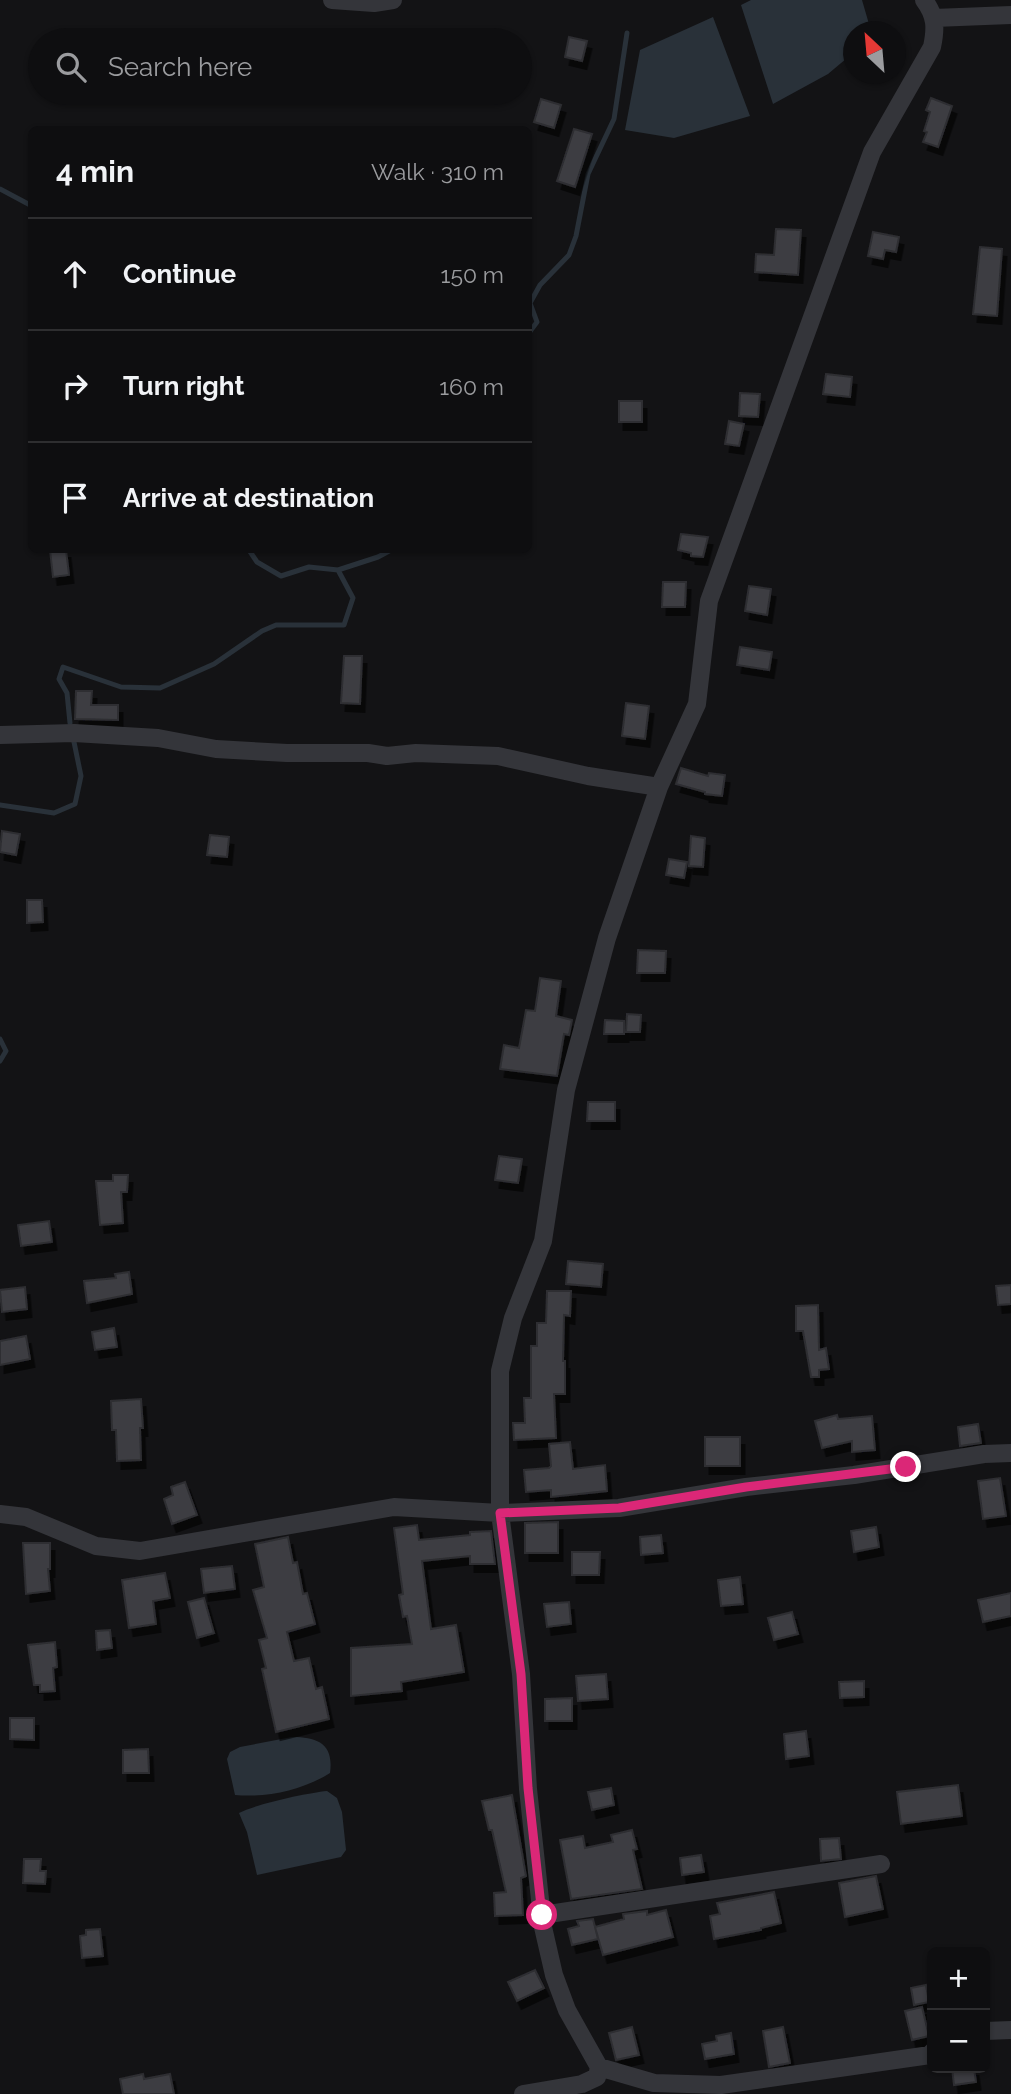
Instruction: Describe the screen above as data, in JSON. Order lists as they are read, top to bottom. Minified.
{"north":"top left","page":{"search":"Search here","heading":["4 min","Walk · 310 m"],"list":[["Continue","150 m"],["Turn right","160 m"],"Arrive at destination"],"map_buttons":["+","−"]}}
